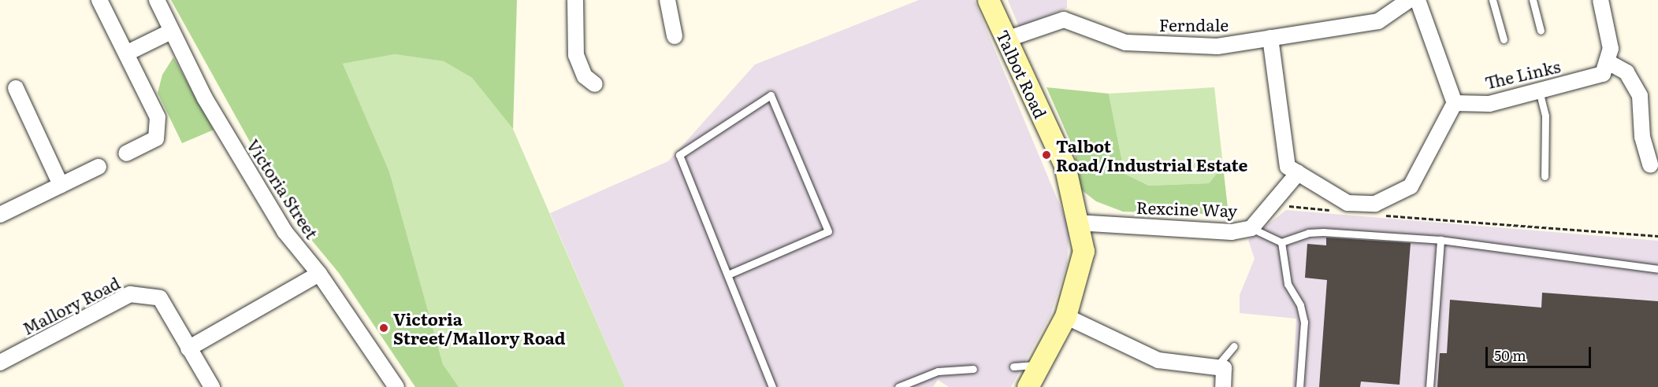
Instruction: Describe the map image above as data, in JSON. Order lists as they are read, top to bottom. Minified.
{"streets":{"street":["Ferndale","Talbot Road","The Links","Victoria Street","Rexcine Way","Mallory Road"]},"crossings":[["Ferndale","Talbot Road"],["Talbot Road","Rexcine Way"]],"places":["Talbot Road/Industrial Estate","Victoria Street/Mallory Road"],"scale_bar":"50 m"}
